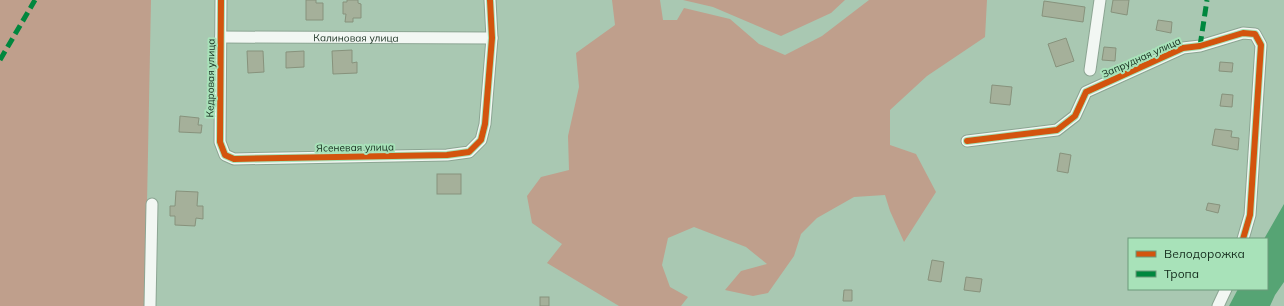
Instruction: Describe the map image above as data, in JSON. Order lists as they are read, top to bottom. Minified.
{"streets":{"street":["Калиновая улица","Запрудная улица","Кедровая улица","Ясеневая улица"]},"crossings":[["Калиновая улица","Кедровая улица"],["Калиновая улица","Ясеневая улица"],["Кедровая улица","Ясеневая улица"]],"legend":["Велодорожка","Тропа"]}
